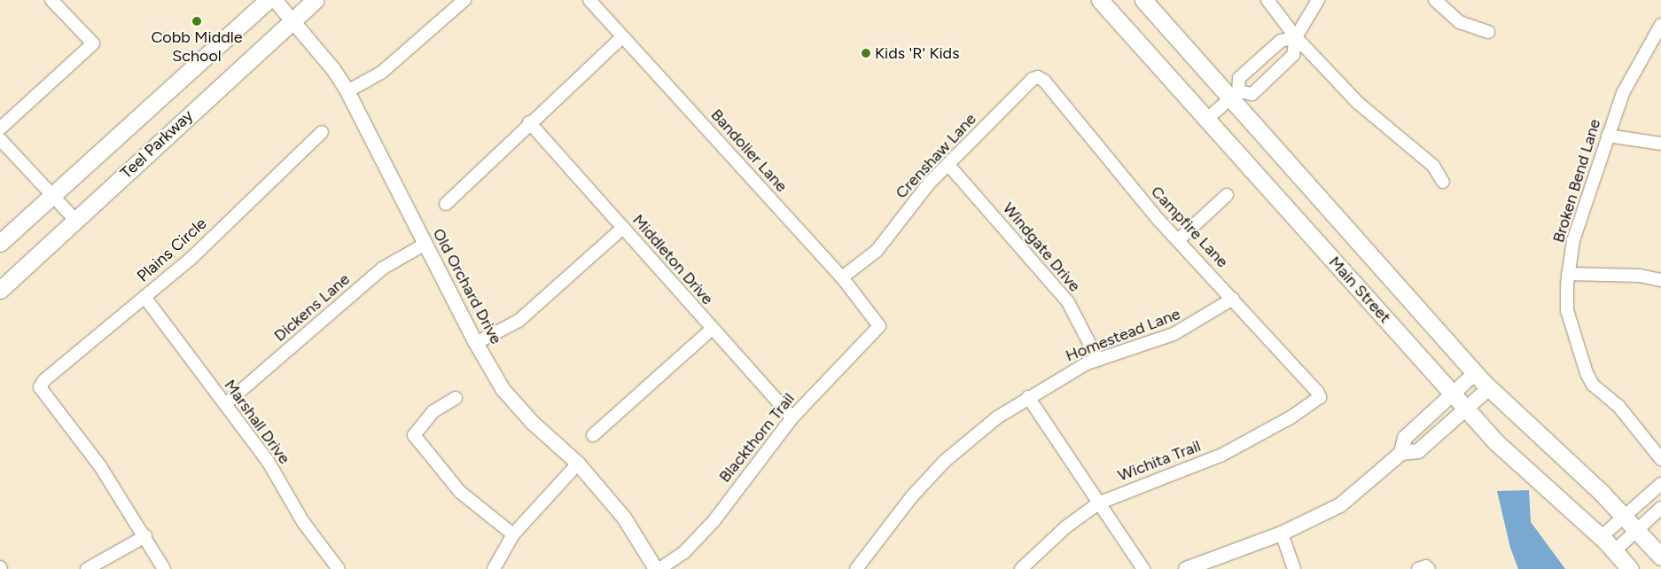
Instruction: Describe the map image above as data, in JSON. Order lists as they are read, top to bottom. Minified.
{"streets":{"main road":["Teel Parkway","Main Street"],"street":["Bandolier Lane","Crenshaw Lane","Broken Bend Lane","Campfire Lane","Windgate Drive","Plains Circle","Middleton Drive","Old Orchard Drive","Dickens Lane","Homestead Lane","Marshall Drive","Blackthorn Trail","Wichita Trail"]},"crossings":[["Teel Parkway","Old Orchard Drive"],["Bandolier Lane","Crenshaw Lane"],["Bandolier Lane","Blackthorn Trail"],["Crenshaw Lane","Campfire Lane"],["Crenshaw Lane","Windgate Drive"],["Campfire Lane","Homestead Lane"],["Campfire Lane","Wichita Trail"],["Windgate Drive","Homestead Lane"],["Plains Circle","Marshall Drive"],["Middleton Drive","Blackthorn Trail"],["Old Orchard Drive","Dickens Lane"],["Dickens Lane","Marshall Drive"]],"places":["Cobb Middle School","Kids 'R' Kids"]}
